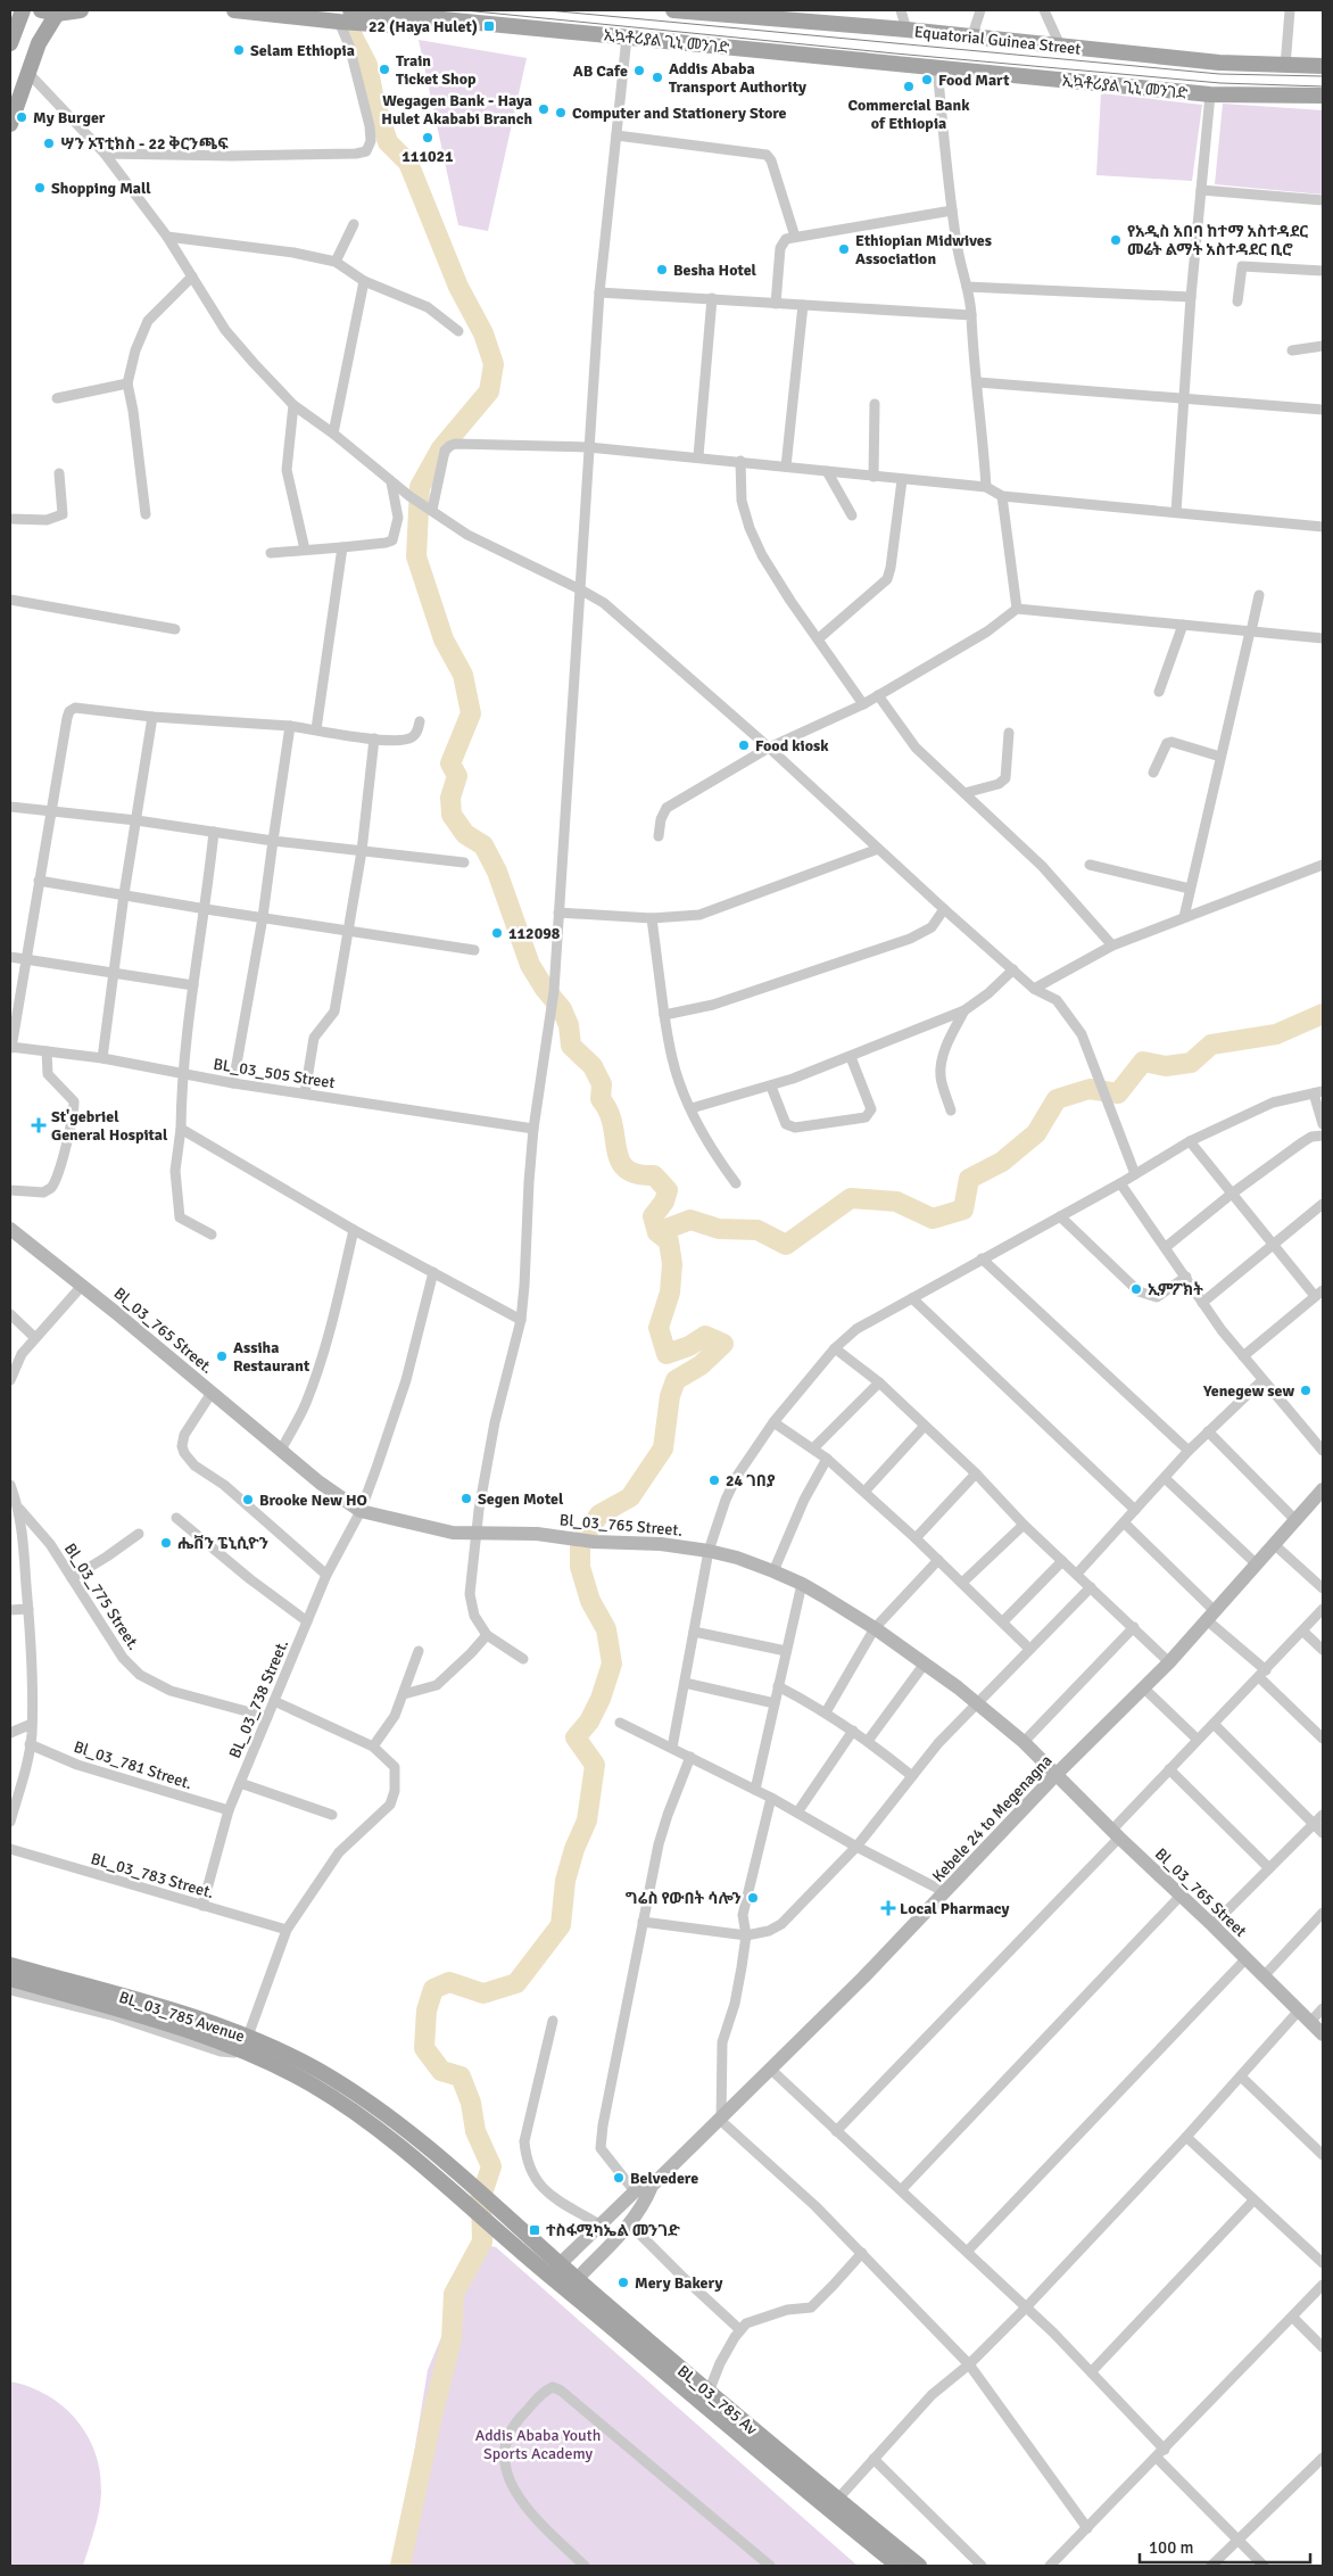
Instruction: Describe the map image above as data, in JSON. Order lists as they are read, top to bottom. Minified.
{"streets":{"main road":["Equatorial Guinea Street","ኢኳቶሪያል ጊኒ መንገድ","BL_03_785 Avenue","BL_03_785 Av"],"street":["BL_03_505 Street","Bl_03_765 Street.","Bl_03_775 Street.","BL_03_738 Street.","Bl_03_781 Street.","Kebele 24 to Megenagna","BL_03_783 Street.","Bl_03_765 Street"]},"crossings":[["Bl_03_765 Street.","BL_03_738 Street."],["Bl_03_765 Street.","Kebele 24 to Megenagna"],["Bl_03_765 Street.","Bl_03_765 Street"],["Bl_03_775 Street.","BL_03_738 Street."],["BL_03_738 Street.","Bl_03_781 Street."],["BL_03_738 Street.","BL_03_783 Street."],["Kebele 24 to Megenagna","Bl_03_765 Street"],["BL_03_785 Avenue","BL_03_785 Av"]],"parks":["Addis Ababa Youth Sports Academy"],"places":{"transit":["22 (Haya Hulet)","ተስፋሚካኤል መንገድ"],"other":["Selam Ethiopia","Train Ticket Shop","AB Cafe","Addis Ababa Transport Authority","Food Mart","Commercial Bank of Ethiopia","Wegagen Bank - Haya Hulet Akababi Branch","Computer and Stationery Store","My Burger","111021","ሣን ኦፕቲክስ - 22 ቅርንጫፍ","Shopping Mall","የአዲስ አበባ ከተማ አስተዳደር መሬት ልማት አስተዳደር ቢሮ","Ethiopian Midwives Association","Besha Hotel","Food kiosk","112098","ኢምፖክት","Assiha Restaurant","Yenegew sew","24 ገበያ","Segen Motel","Brooke New HO","ሔቨን ፔኒሲዮን","ግሬስ የውበት ሳሎን","Belvedere","Mery Bakery"],"health":["St'gebriel General Hospital","Local Pharmacy"]},"scale_bar":"100 m"}
